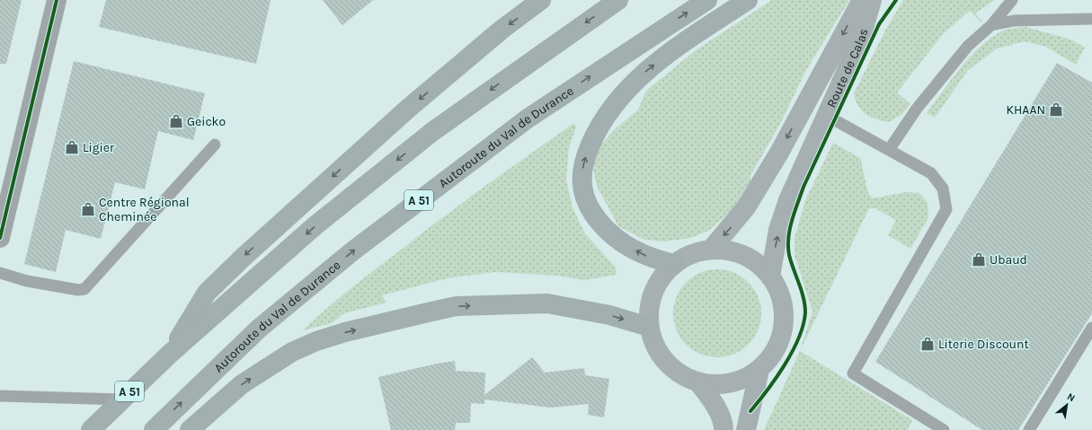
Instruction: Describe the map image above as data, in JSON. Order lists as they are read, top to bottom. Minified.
{"streets":{"highway":["Autoroute du Val de Durance","A 51"],"main road":["Route de Calas"]},"places":{"shop":["KHAAN","Geicko","Ligier","Centre Régional Cheminée","Ubaud","Literie Discount"]},"north":"top right"}
